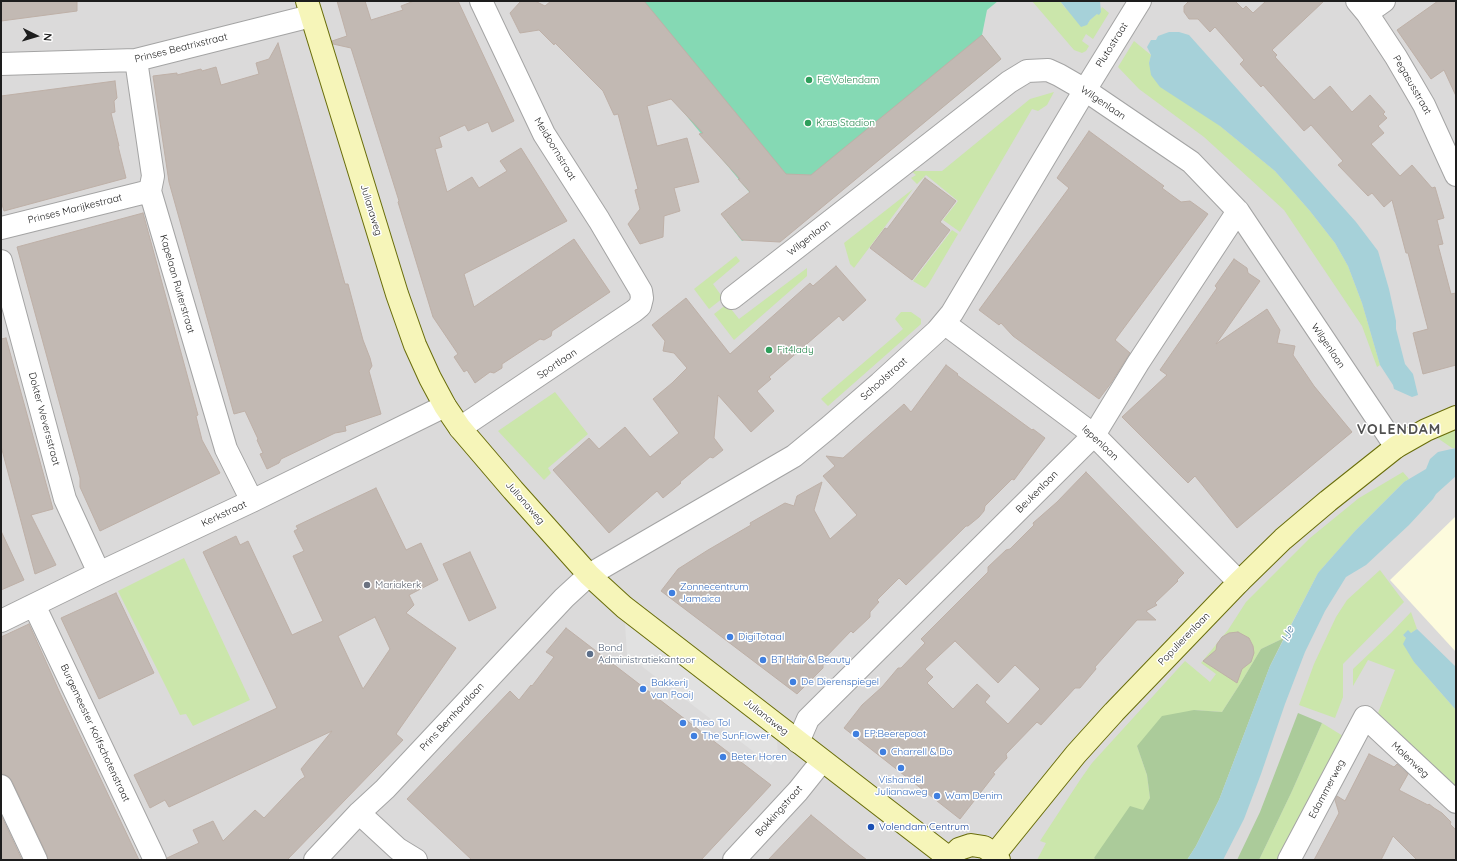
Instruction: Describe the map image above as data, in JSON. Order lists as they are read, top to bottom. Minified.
{"streets":{"main road":["Julianaweg","Populierenlaan"],"street":["Plutostraat","Prinses Beatrixstraat","Pegasusstraat","Wilgenlaan","Meidoornstraat","Prinses Marijkestraat","Kapelaan Ruiterstraat","Sportlaan","Schoolstraat","Dokter Weversstraat","Iepenlaan","Beukenlaan","Kerkstraat","Prins Bernhardlaan","Burgemeester Kolfschotenstraat","Molenweg","Edammerweg","Bokkingstraat"]},"crossings":[["Plutostraat","Wilgenlaan"],["Plutostraat","Schoolstraat"],["Prinses Beatrixstraat","Julianaweg"],["Prinses Beatrixstraat","Kapelaan Ruiterstraat"],["Wilgenlaan","Schoolstraat"],["Wilgenlaan","Beukenlaan"],["Wilgenlaan","Populierenlaan"],["Meidoornstraat","Sportlaan"],["Prinses Marijkestraat","Kapelaan Ruiterstraat"],["Julianaweg","Sportlaan"],["Julianaweg","Schoolstraat"],["Julianaweg","Beukenlaan"],["Julianaweg","Kerkstraat"],["Julianaweg","Prins Bernhardlaan"],["Julianaweg","Bokkingstraat"],["Kapelaan Ruiterstraat","Kerkstraat"],["Schoolstraat","Iepenlaan"],["Schoolstraat","Prins Bernhardlaan"],["Dokter Weversstraat","Kerkstraat"],["Iepenlaan","Beukenlaan"],["Iepenlaan","Populierenlaan"],["Kerkstraat","Burgemeester Kolfschotenstraat"],["Molenweg","Edammerweg"]],"districts":["VOLENDAM"],"water":["IJe"],"places":["FC Volendam","Kras Stadion","Fit4lady","Mariakerk","Zonnecentrum Jamaica","DigiTotaal","Bond Administratiekantoor","BT Hair & Beauty","De Dierenspiegel","Bakkerij van Pooij","Theo Tol","EP:Beerepoot","The SunFlower","Charrell & Do","Beter Horen","Vishandel Julianaweg","Wam Denim","Volendam Centrum"],"north":"right"}
